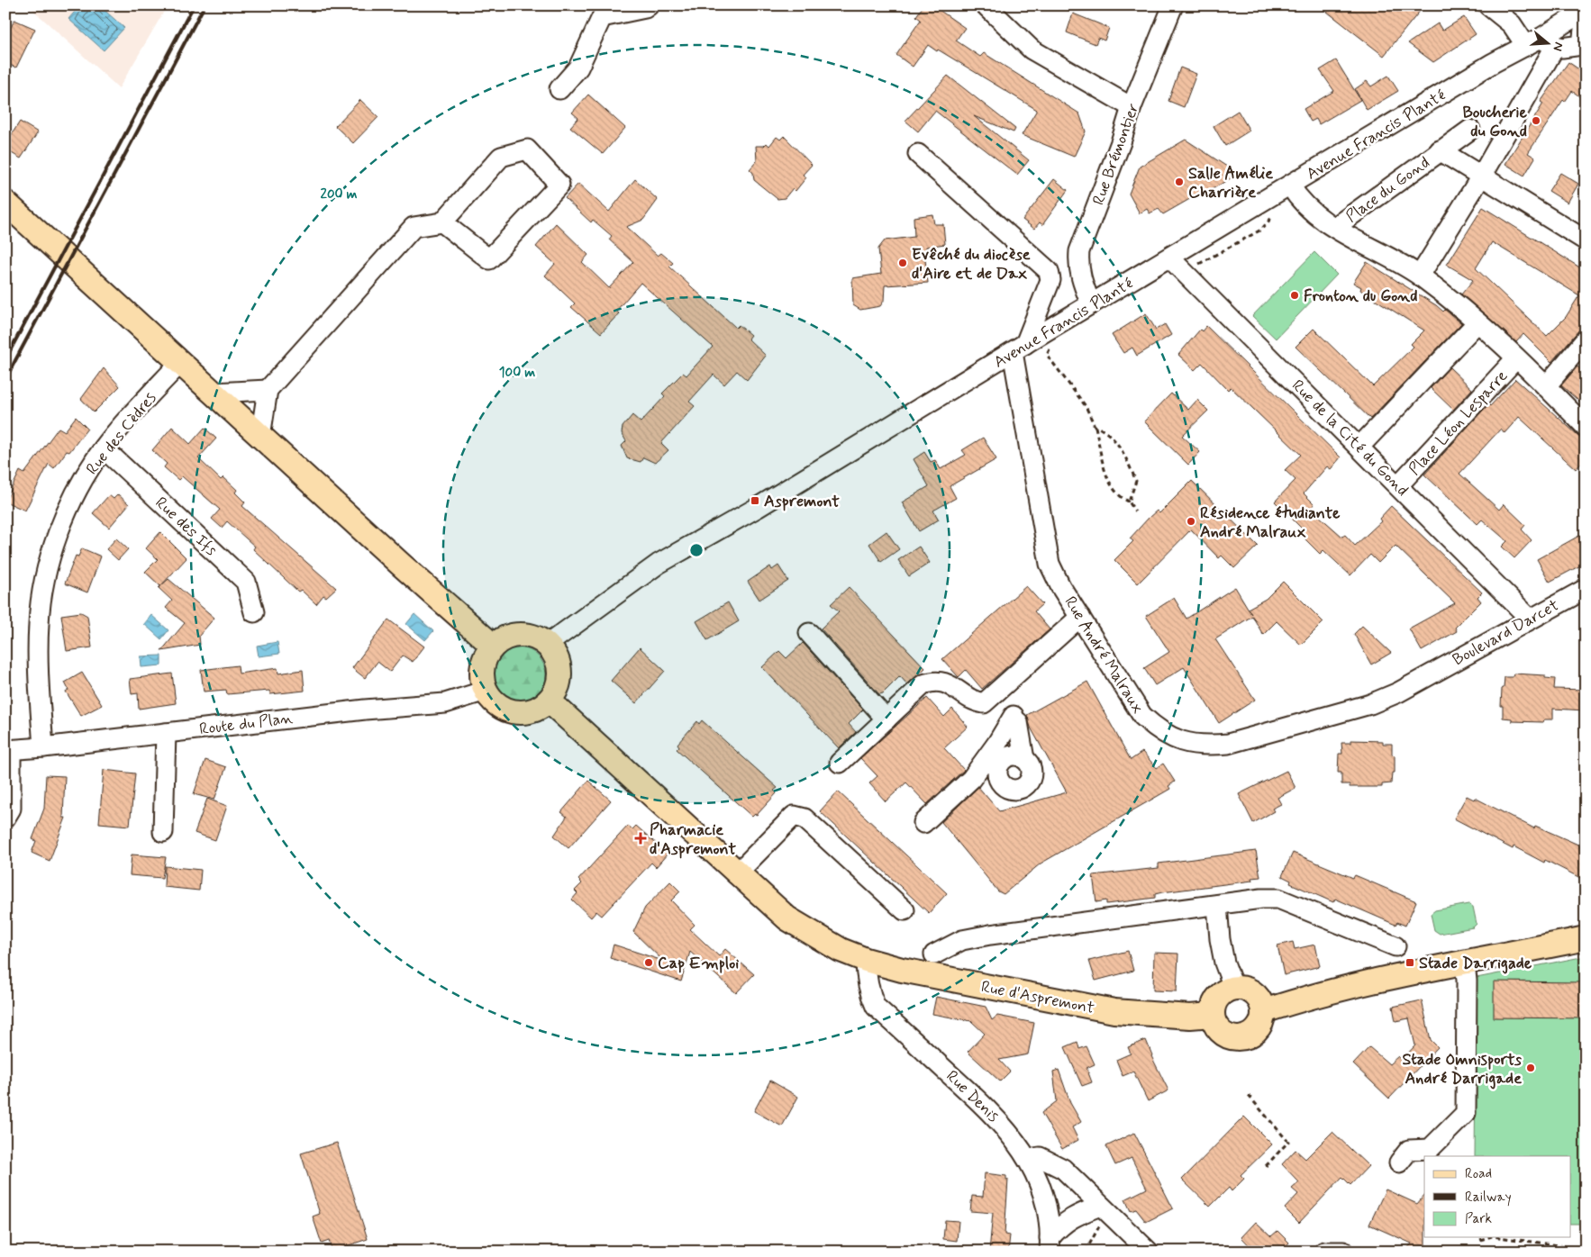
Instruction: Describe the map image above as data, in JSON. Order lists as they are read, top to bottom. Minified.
{"streets":{"main road":["Rue d'Aspremont"],"street":["Avenue Francis Planté","Rue Brémontier","Place du Gond","Place Léon Lesparre","Rue des Cèdres","Rue de la Cité du Gond","Rue des Ifs","Boulevard Darcet","Rue André Malraux","Route du Plan","Rue Denis"]},"crossings":[["Avenue Francis Planté","Rue Brémontier"],["Avenue Francis Planté","Rue de la Cité du Gond"],["Avenue Francis Planté","Rue André Malraux"],["Avenue Francis Planté","Route du Plan"],["Avenue Francis Planté","Rue d'Aspremont"],["Place Léon Lesparre","Rue de la Cité du Gond"],["Rue des Cèdres","Rue des Ifs"],["Rue des Cèdres","Route du Plan"],["Rue de la Cité du Gond","Boulevard Darcet"],["Boulevard Darcet","Rue André Malraux"],["Route du Plan","Rue d'Aspremont"],["Rue d'Aspremont","Rue Denis"]],"places":{"other":["Boucherie du Gond","Salle Amélie Charrière","Evêché du diocèse d'Aire et de Dax","Fronton du Gond","Résidence étudiante André Malraux","Cap Emploi","Stade Omnisports André Darrigade"],"transit":["Aspremont","Stade Darrigade"],"health":["Pharmacie d'Aspremont"]},"legend":["Road","Railway","Park"],"north":"right","rings":["200 m","100 m"]}
